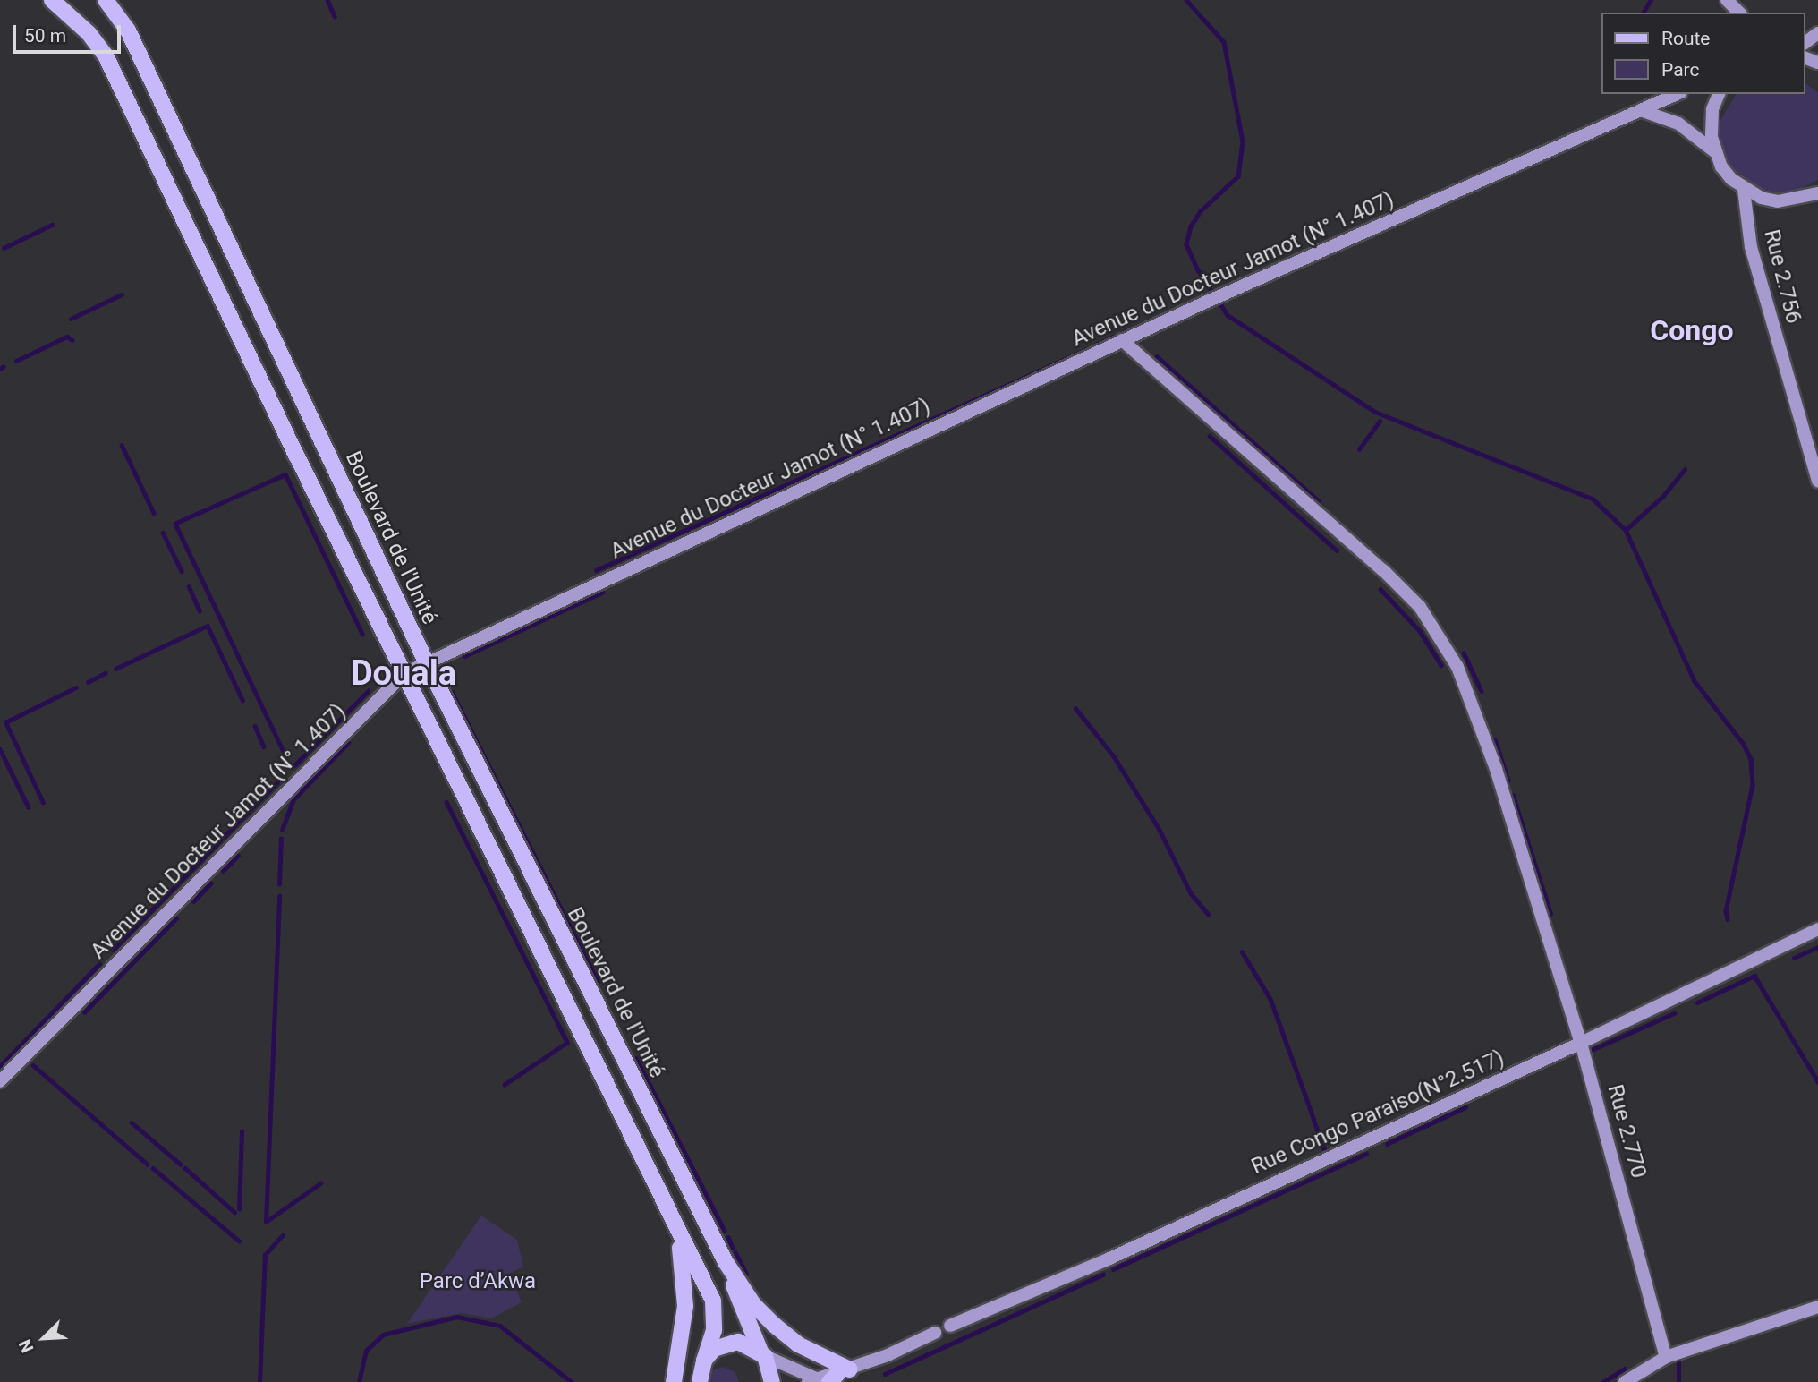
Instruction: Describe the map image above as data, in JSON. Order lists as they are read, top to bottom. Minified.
{"streets":{"main road":["Boulevard de l'Unité"],"street":["Avenue du Docteur Jamot (N° 1.407)","Rue 2.756","Rue Congo Paraiso(N°2.517)","Rue 2.770"]},"crossings":[["Avenue du Docteur Jamot (N° 1.407)","Boulevard de l'Unité"],["Avenue du Docteur Jamot (N° 1.407)","Rue 2.770"],["Rue Congo Paraiso(N°2.517)","Rue 2.770"]],"districts":["Congo","Douala"],"parks":["Parc d’Akwa"],"legend":["Route","Parc"],"scale_bar":"50 m","north":"bottom left"}
